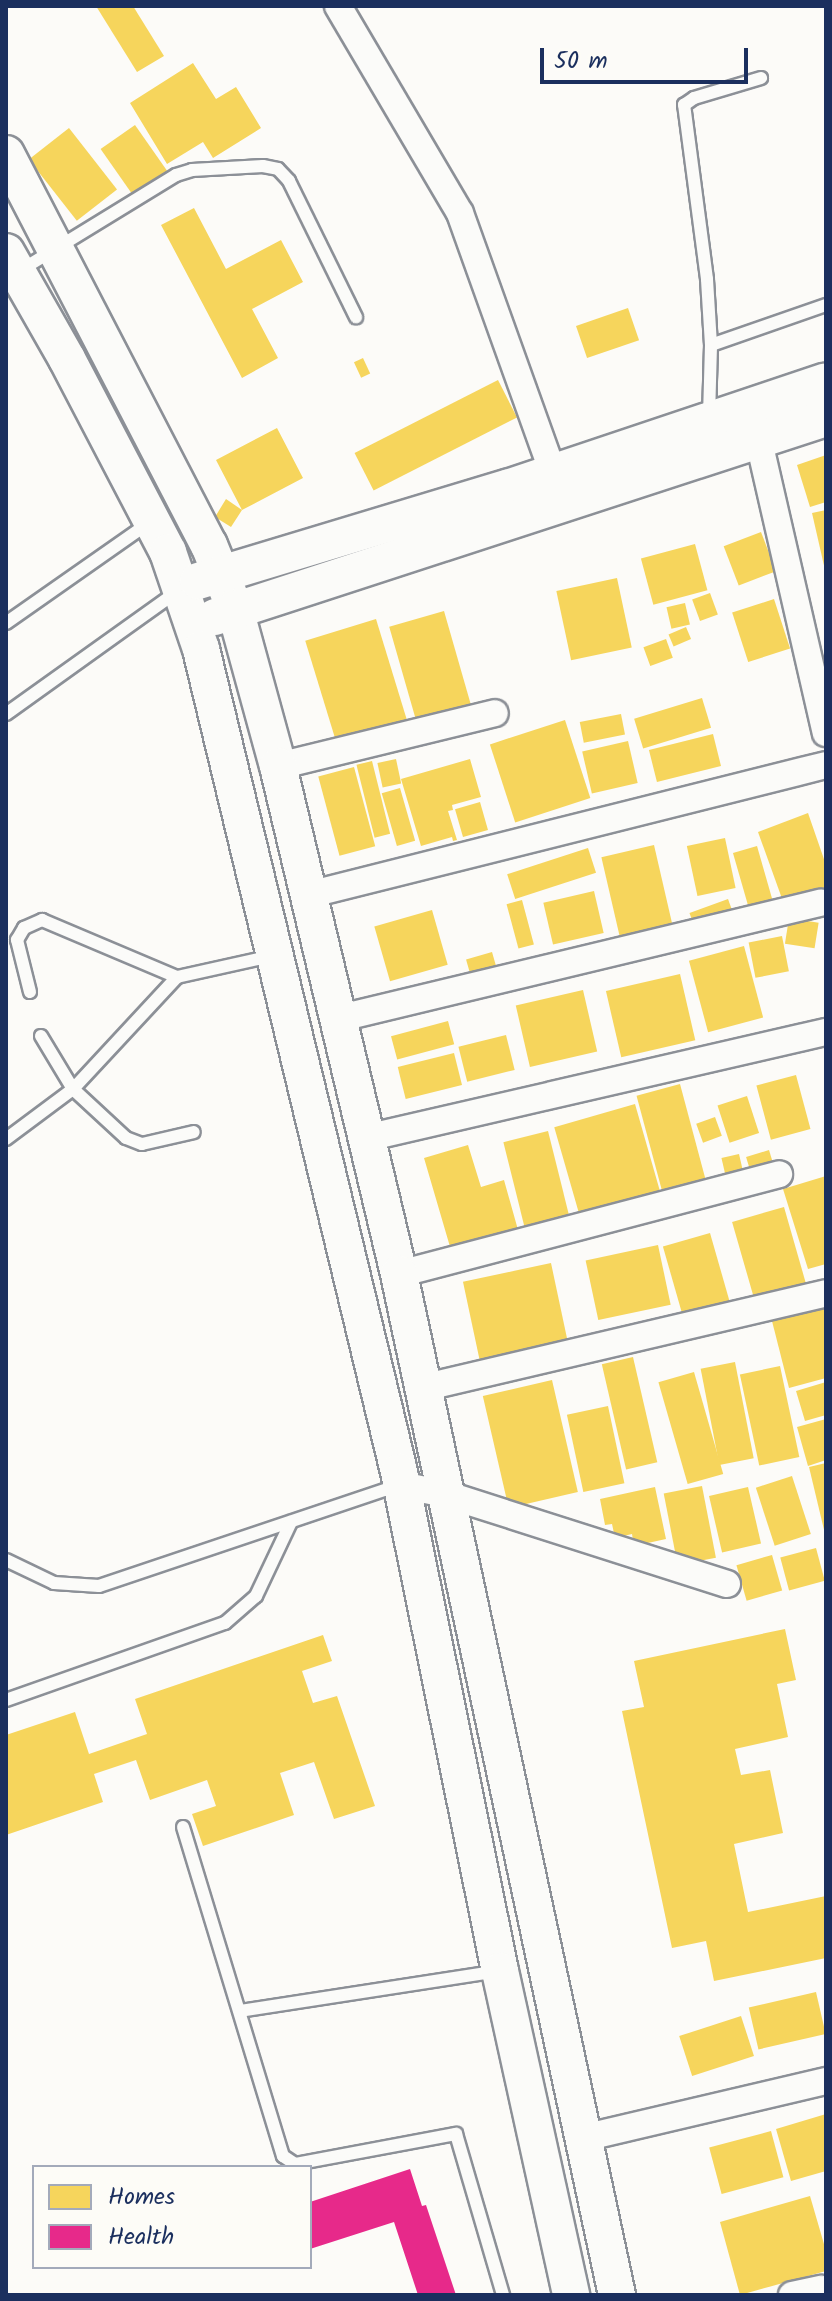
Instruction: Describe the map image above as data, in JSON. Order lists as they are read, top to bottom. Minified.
{"legend":["Homes","Health"],"scale_bar":"50 m"}
